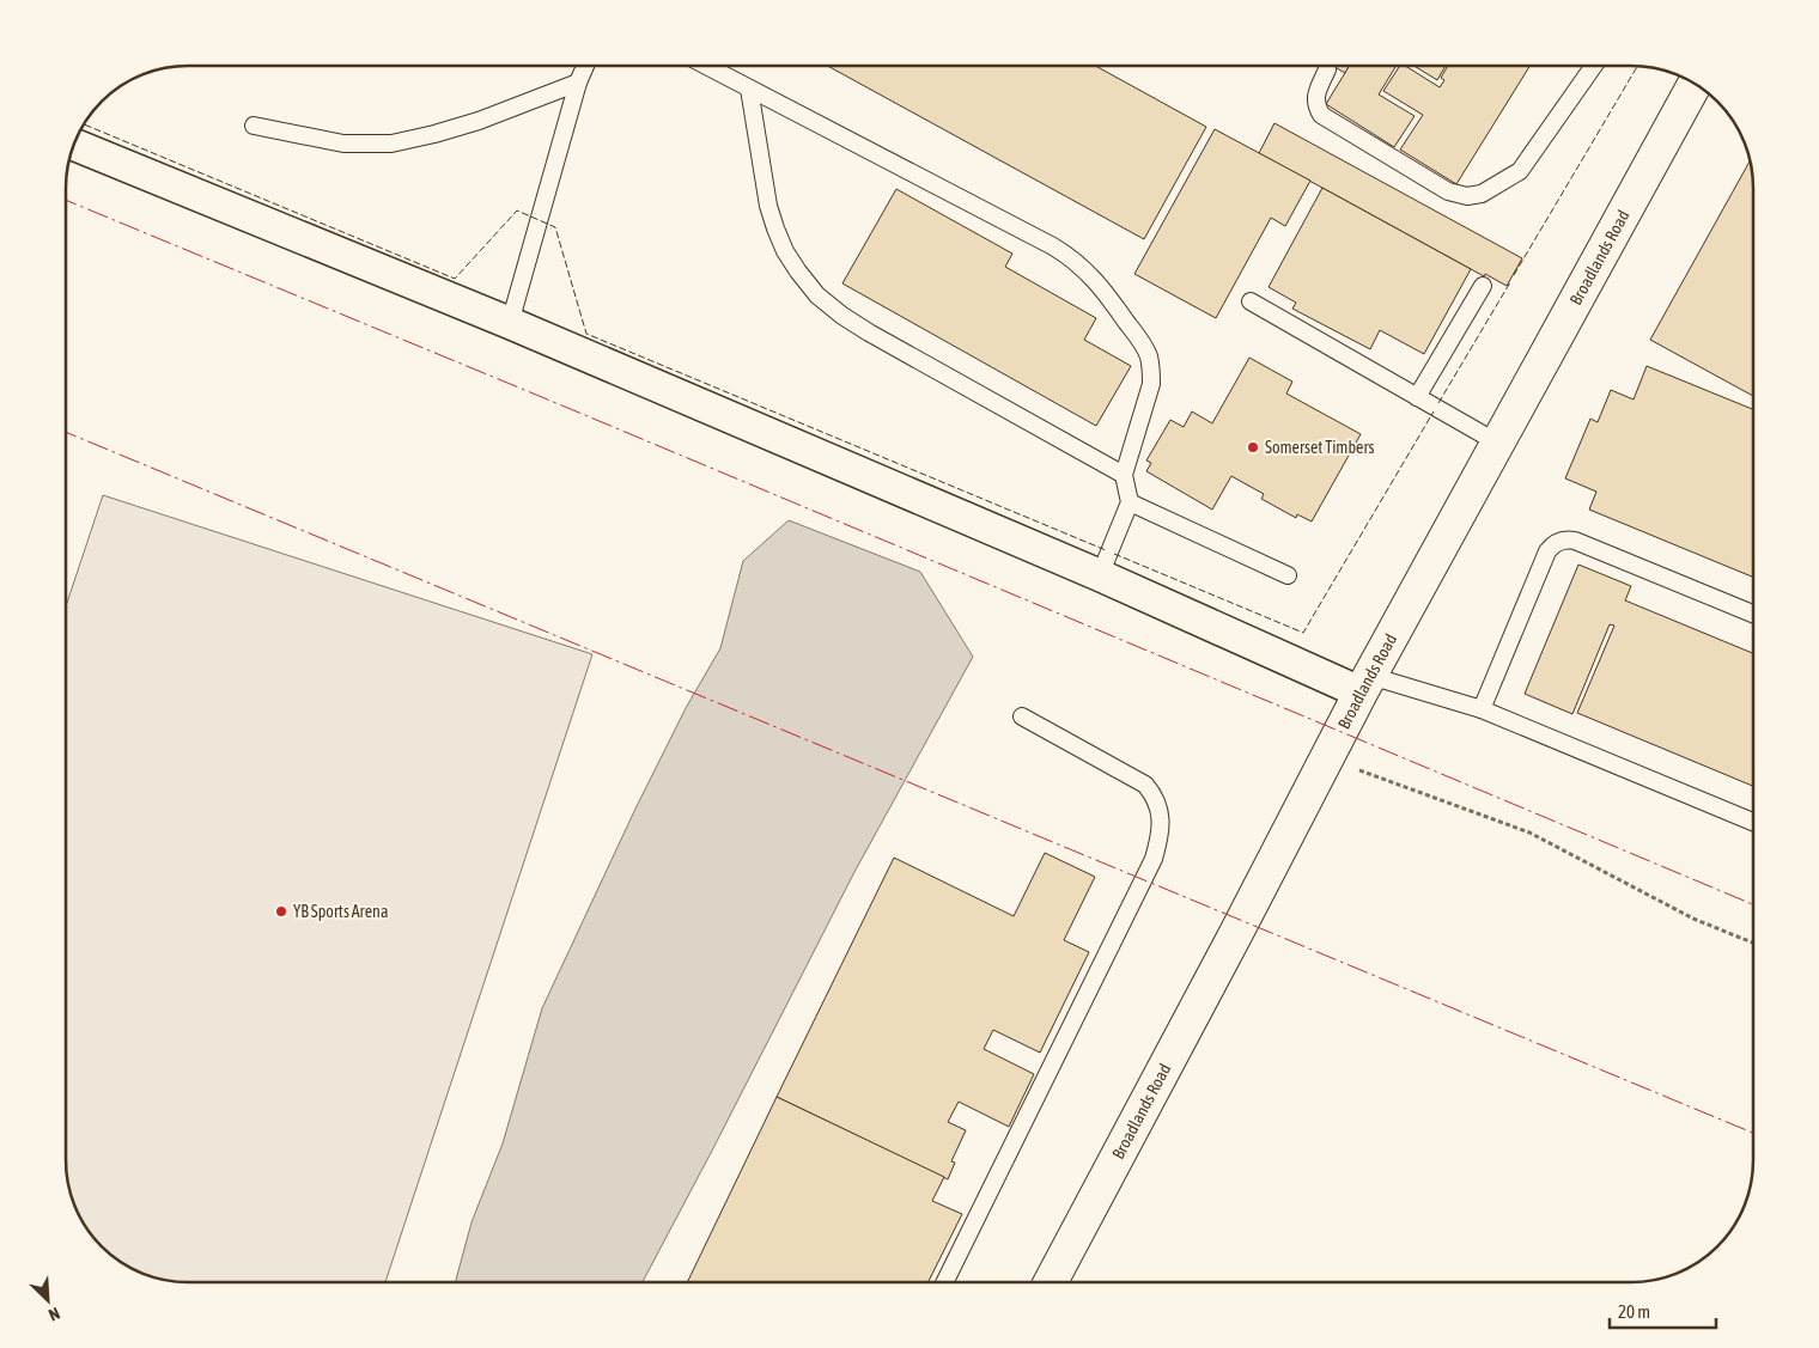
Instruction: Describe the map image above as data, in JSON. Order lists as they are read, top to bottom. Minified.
{"streets":{"main road":["Broadlands Road"]},"places":["Somerset Timbers","YB Sports Arena"],"scale_bar":"20 m","north":"bottom right"}
